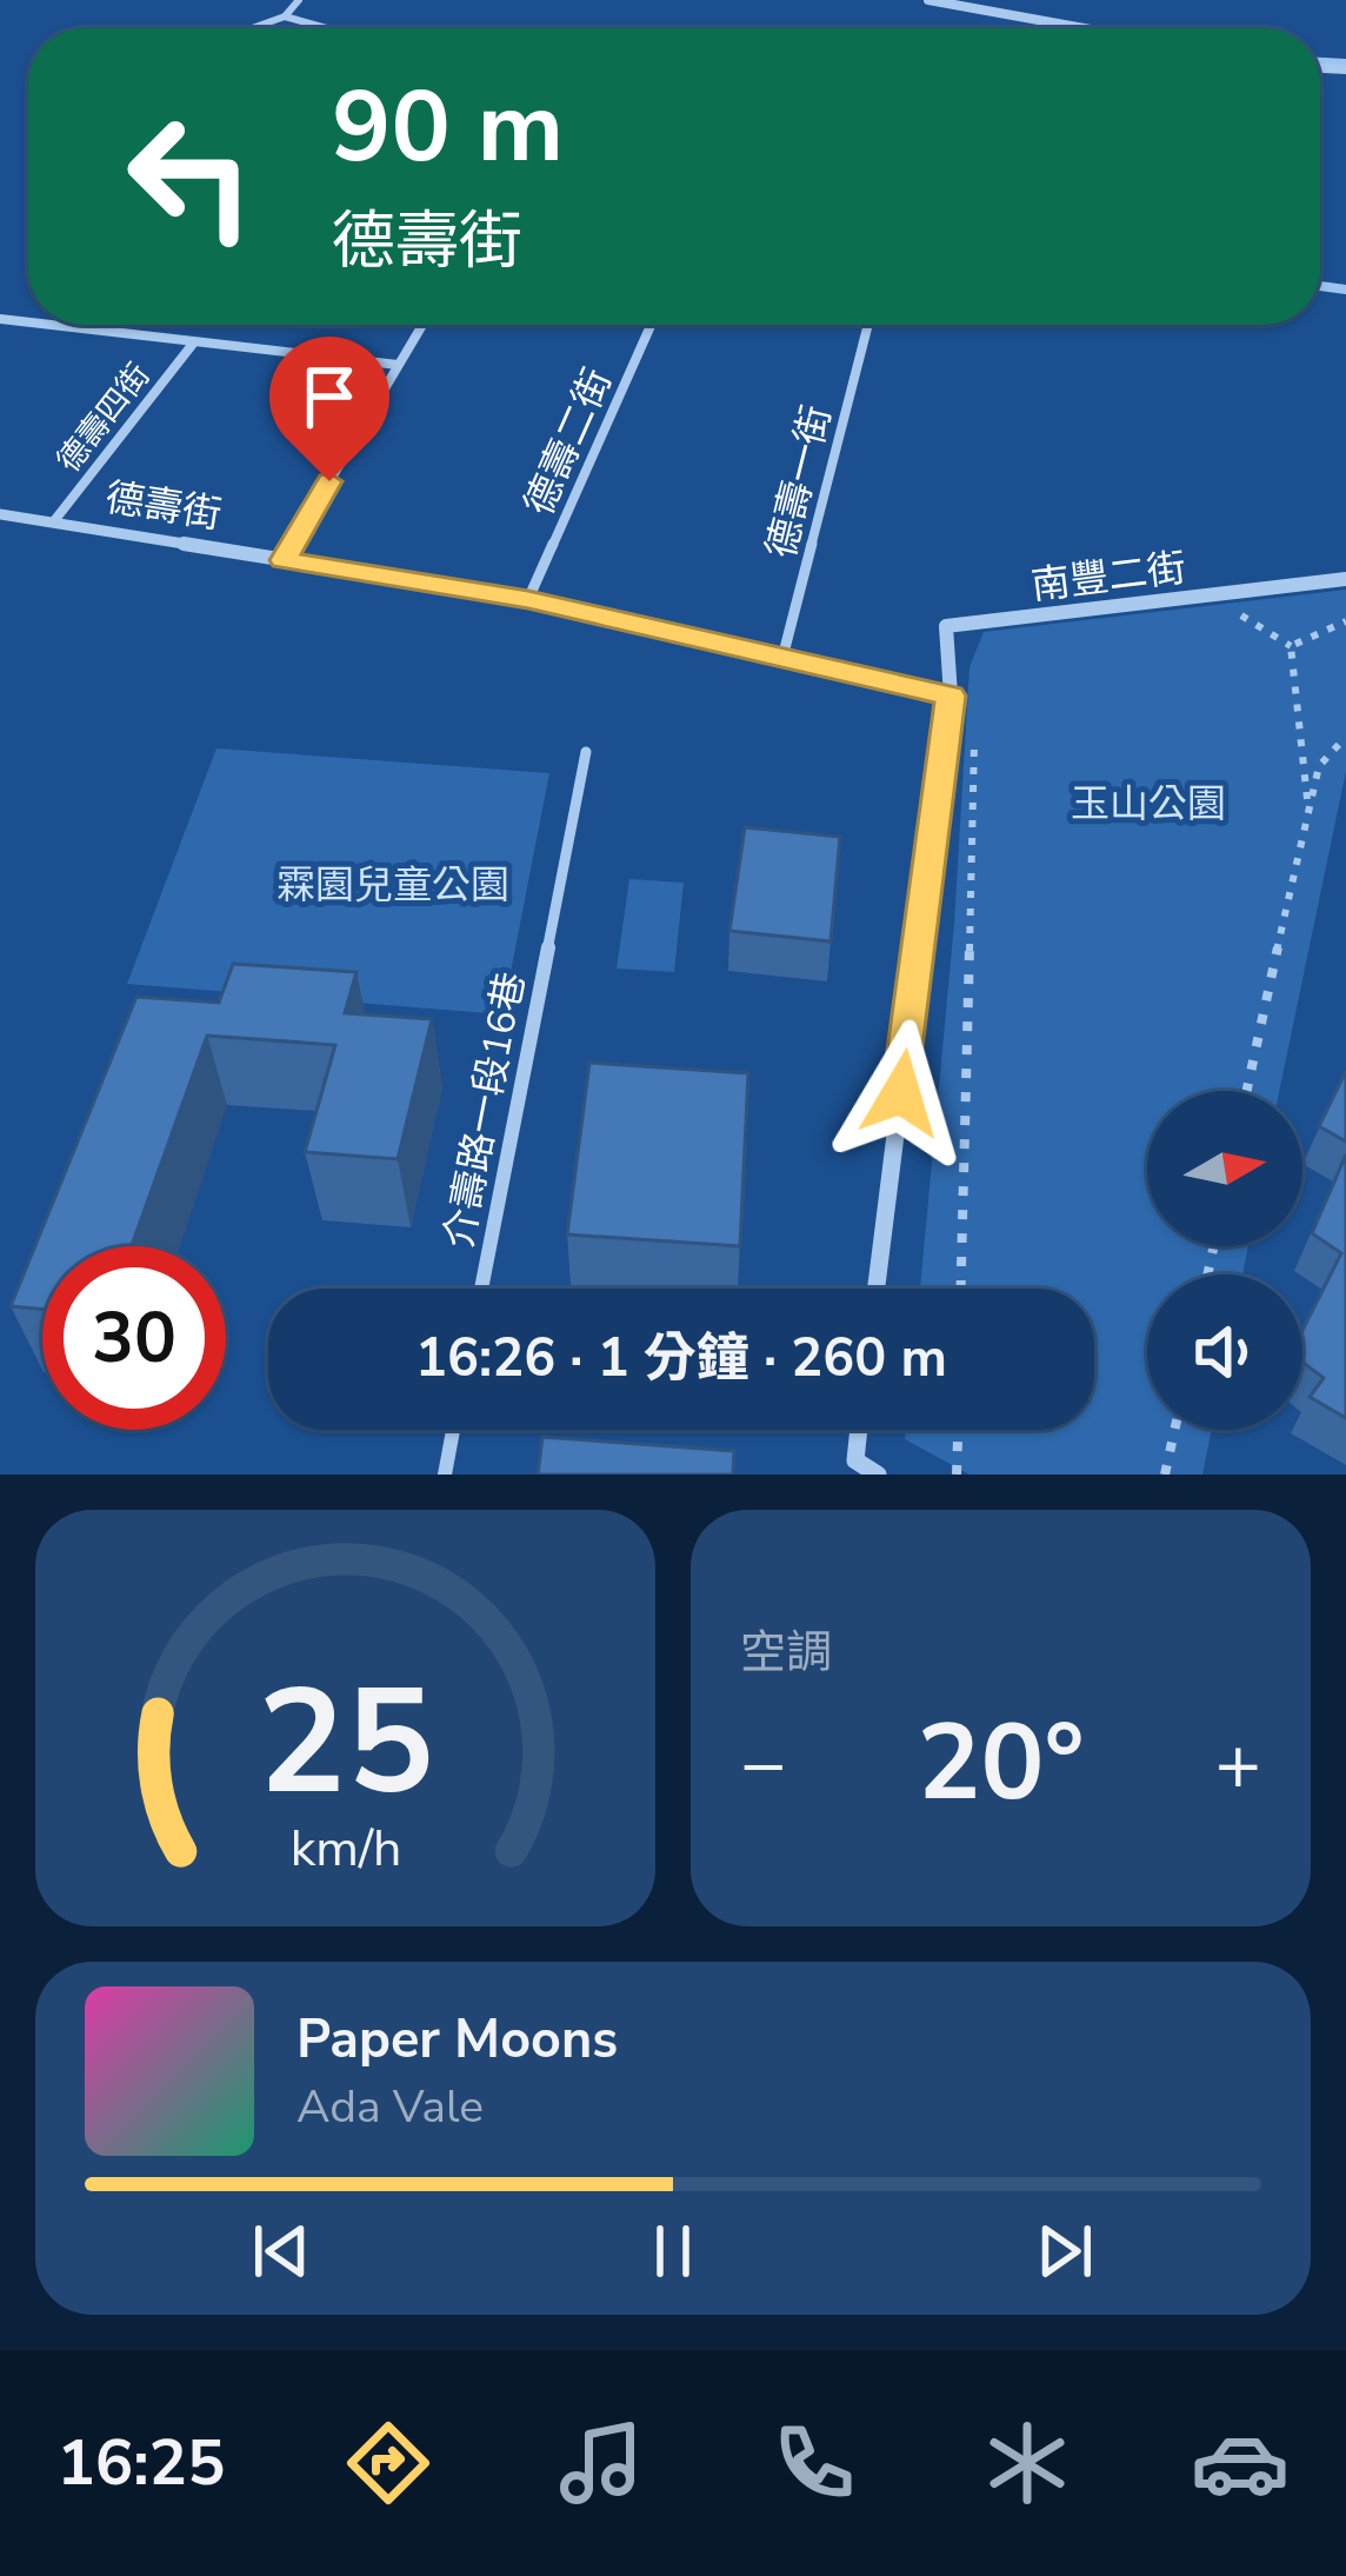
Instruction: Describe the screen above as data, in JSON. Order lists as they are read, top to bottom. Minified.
{"streets":{"street":["德壽街","南豐二街"],"lane":["德壽四街","德壽二街","德壽一街","介壽路一段16巷"]},"crossings":[["德壽四街","德壽街"],["德壽二街","德壽街"],["德壽一街","德壽街"],["德壽街","南豐二街"]],"parks":["玉山公園","霖園兒童公園"],"north":"right","page":{"turn":["90 m","德壽街"],"limit":"30","trip":"16:26 · 1 分鐘 · 260 m","tile":"空調","heat":["−","20°","+"],"song":["Paper Moons","Ada Vale"],"tabs":"16:25","gauge":["25","km/h"]}}
